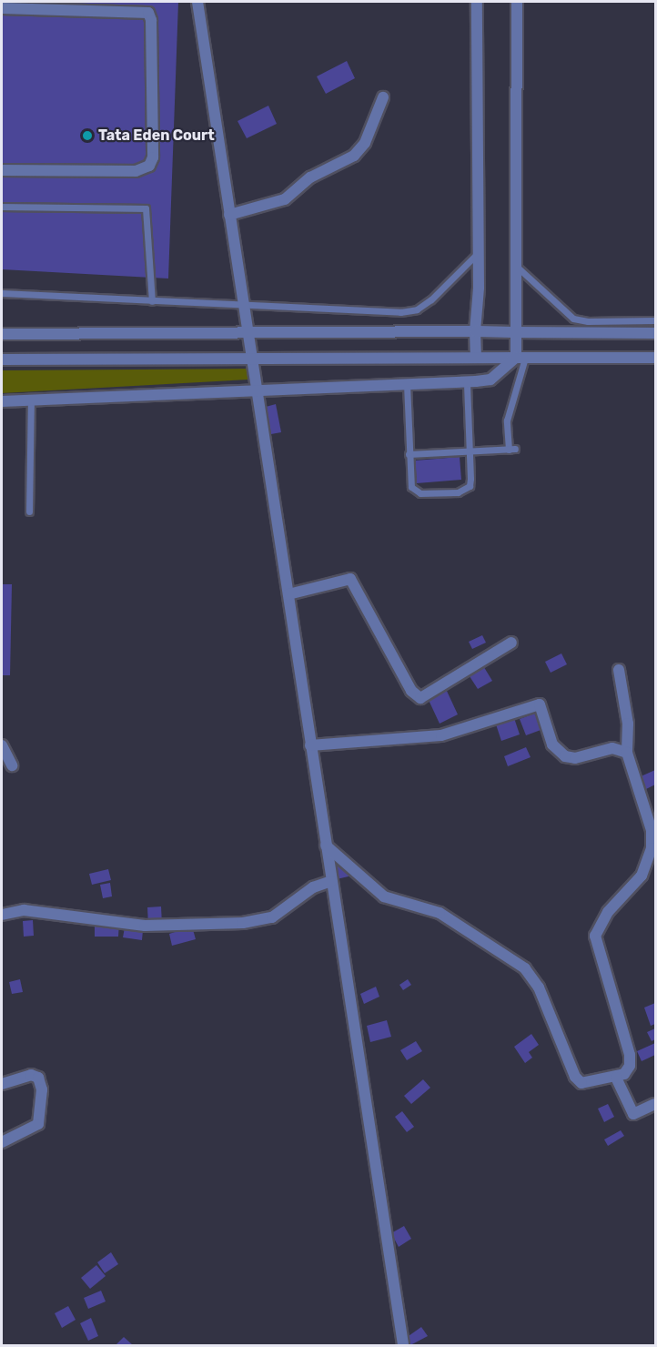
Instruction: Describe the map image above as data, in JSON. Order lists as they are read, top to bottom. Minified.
{"places":["Tata Eden Court"]}
